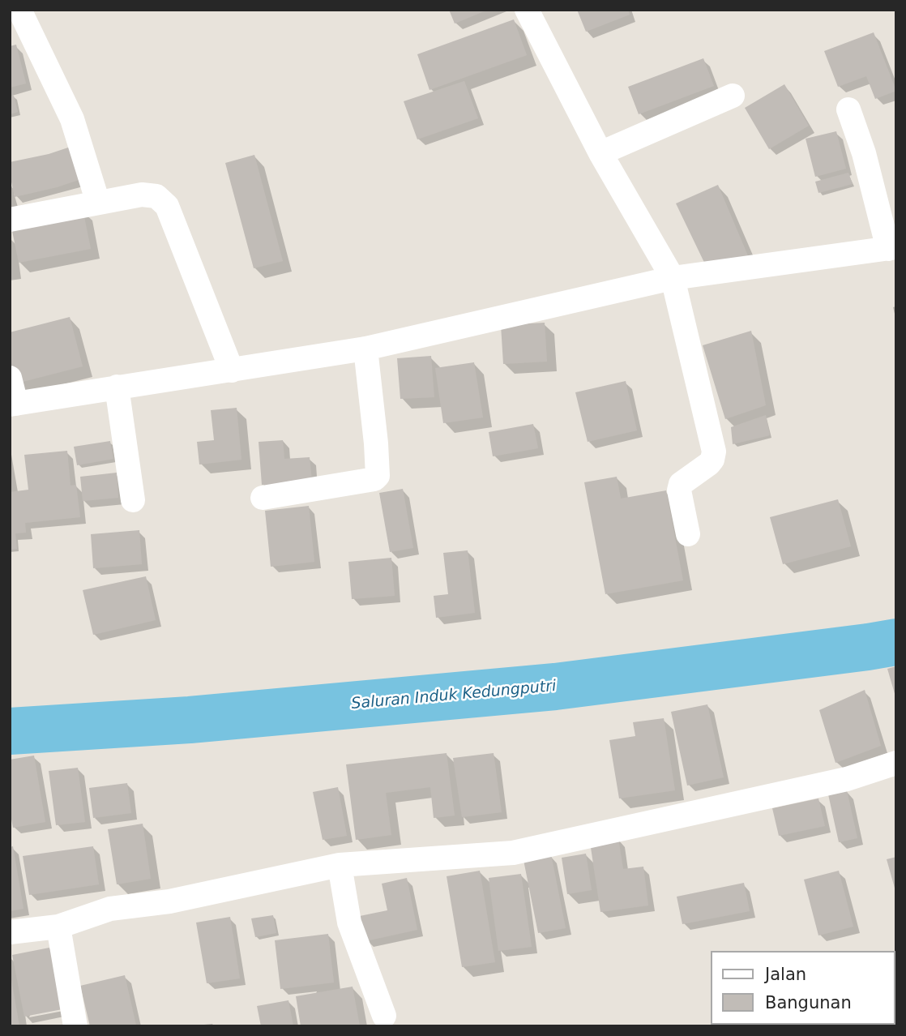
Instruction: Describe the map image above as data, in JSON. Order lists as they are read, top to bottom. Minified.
{"water":["Saluran Induk Kedungputri"],"legend":["Jalan","Bangunan"]}
